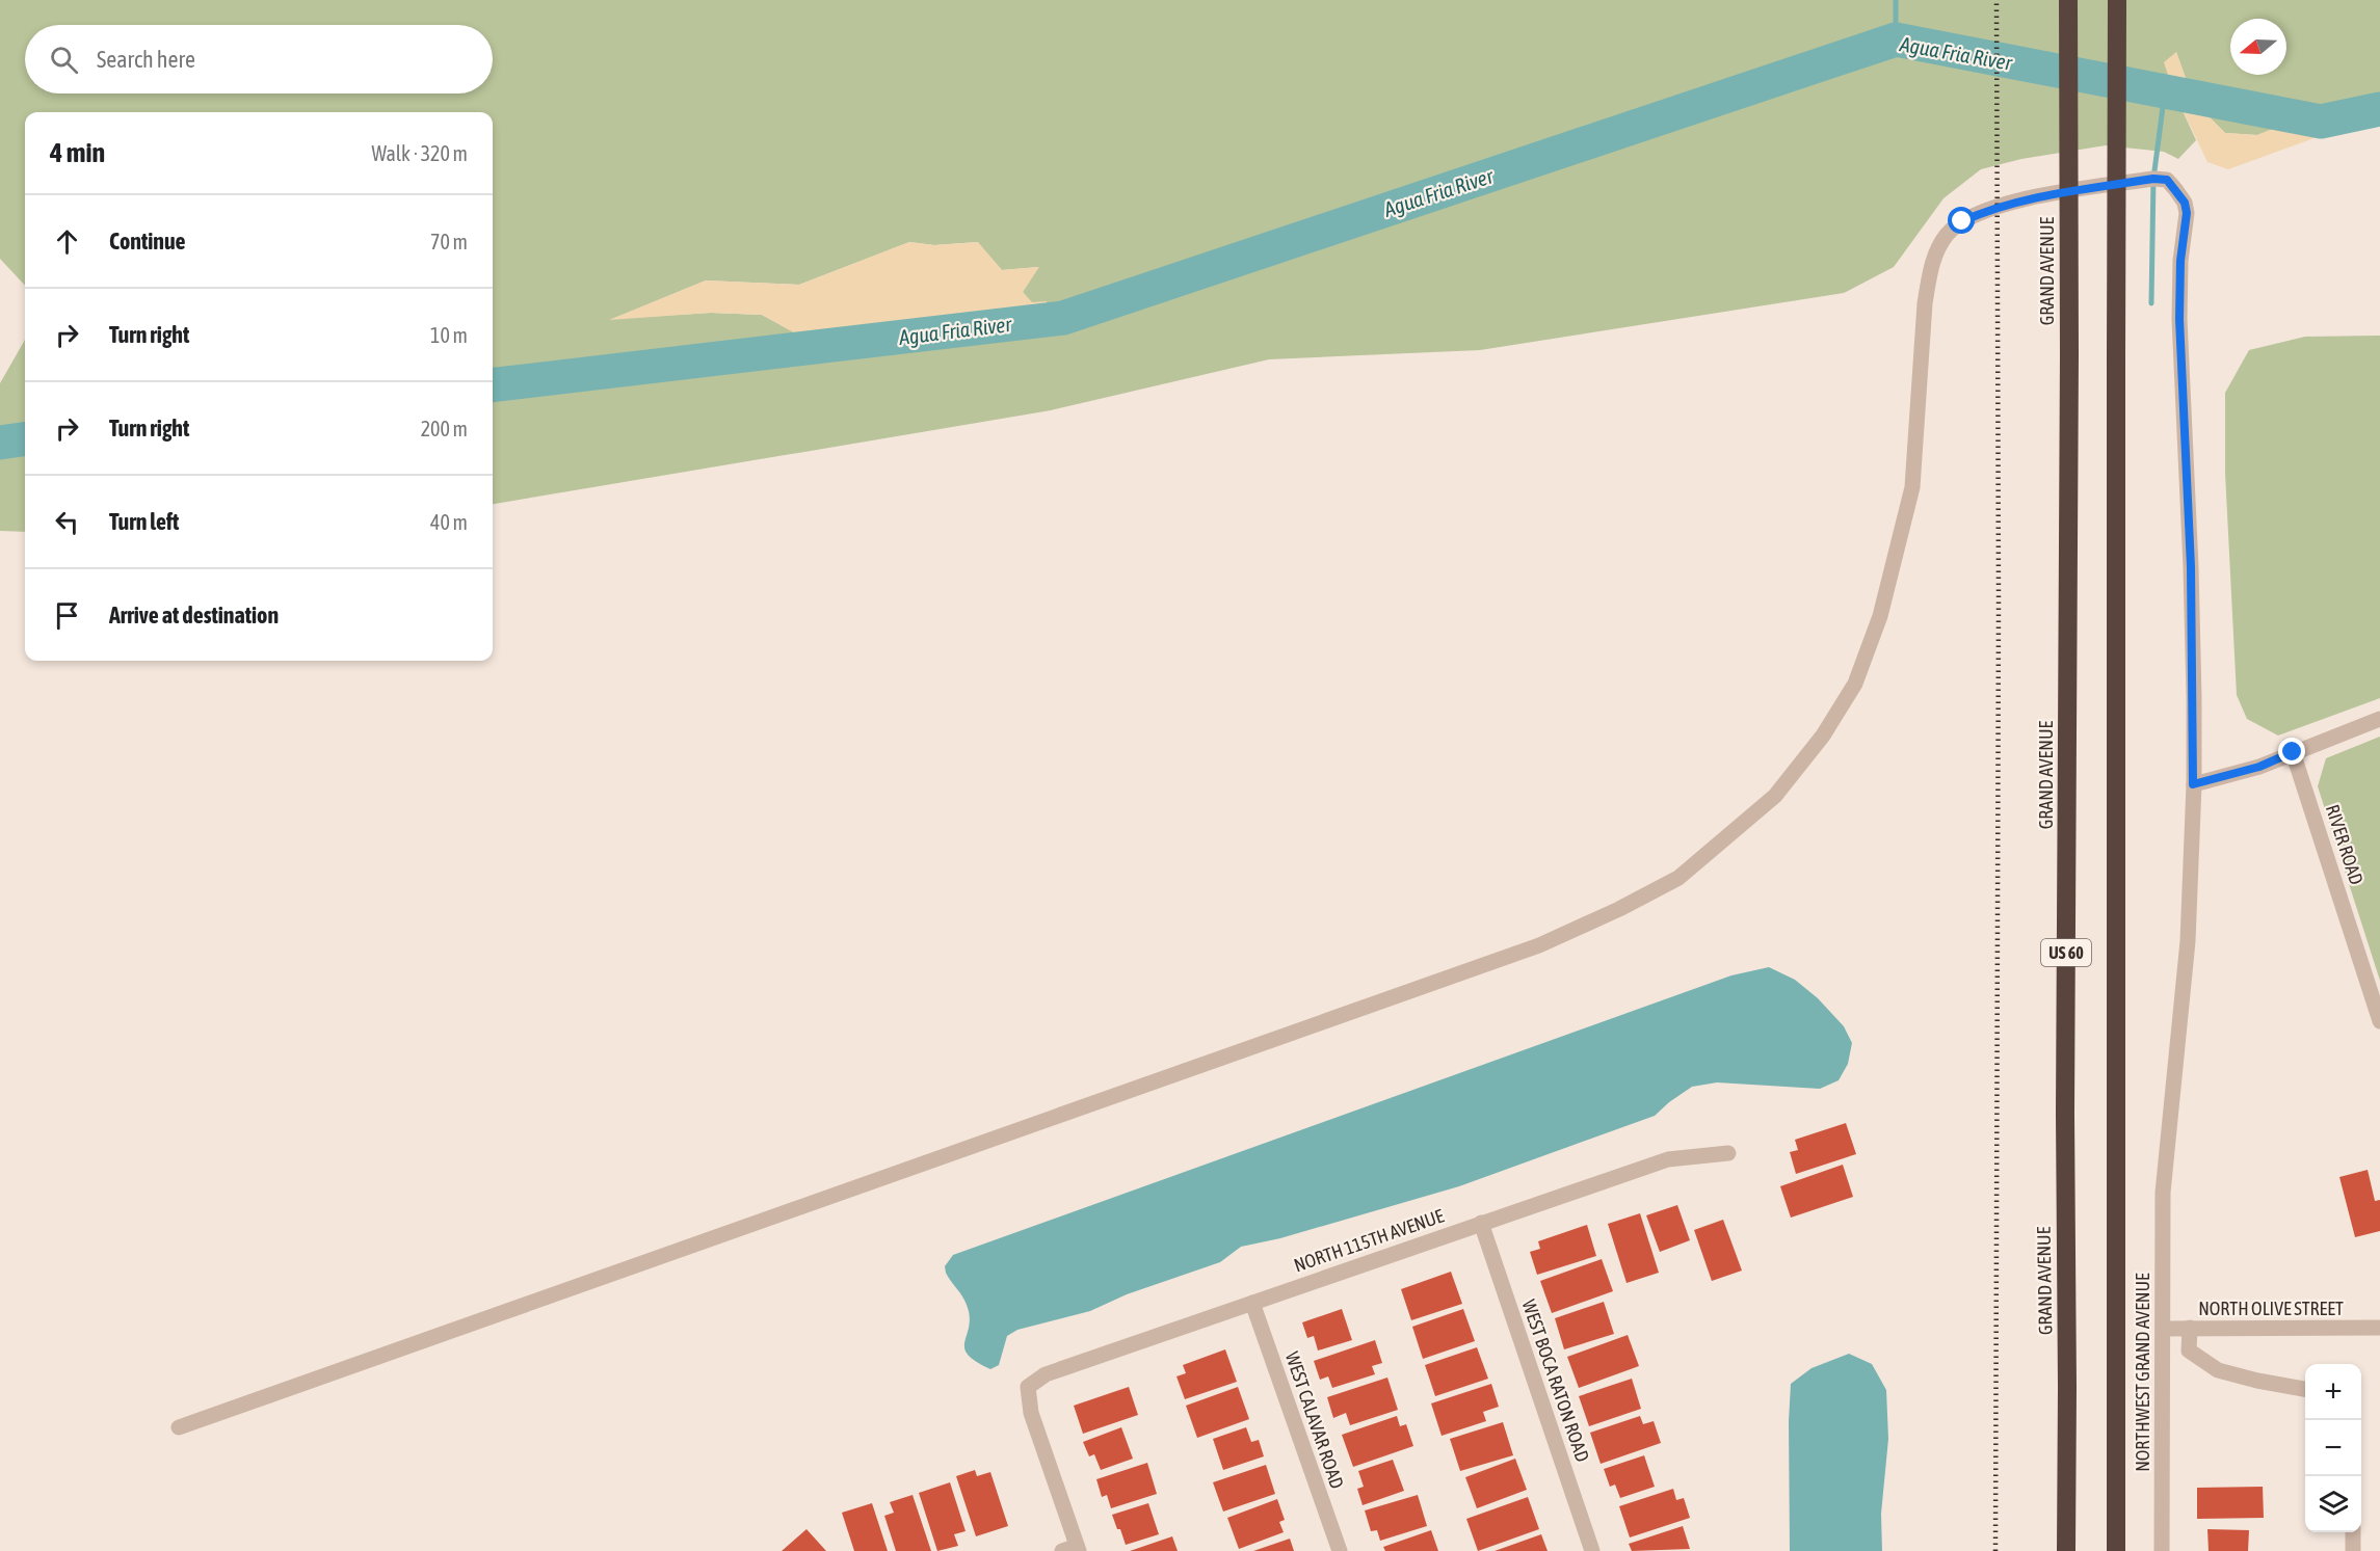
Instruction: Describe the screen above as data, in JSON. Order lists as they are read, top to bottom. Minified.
{"streets":{"highway":["GRAND AVENUE","US 60"],"street":["RIVER ROAD","NORTH 115TH AVENUE","NORTH OLIVE STREET","NORTHWEST GRAND AVENUE","WEST BOCA RATON ROAD","WEST CALAVAR ROAD"]},"crossings":[["NORTH 115TH AVENUE","WEST BOCA RATON ROAD"],["NORTH 115TH AVENUE","WEST CALAVAR ROAD"],["NORTH OLIVE STREET","NORTHWEST GRAND AVENUE"]],"water":["Agua Fria River"],"north":"left","page":{"search":"Search here","heading":["4 min","Walk · 320 m"],"list":[["Continue","70 m"],["Turn right","10 m"],["Turn right","200 m"],["Turn left","40 m"],"Arrive at destination"],"map_buttons":["+","−"]}}
